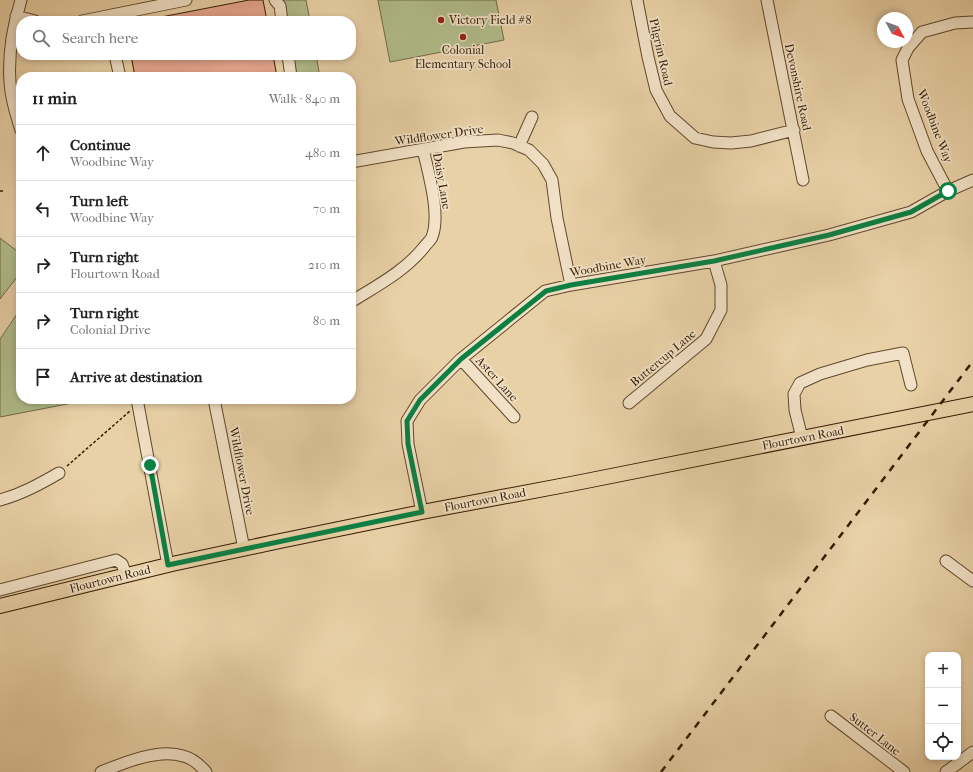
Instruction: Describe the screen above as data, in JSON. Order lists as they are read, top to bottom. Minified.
{"streets":{"main road":["Flourtown Road"],"street":["Pilgrim Road","Devonshire Road","Woodbine Way","Wildflower Drive","Daisy Lane","Buttercup Lane","Aster Lane","Sutter Lane"]},"crossings":[["Pilgrim Road","Devonshire Road"],["Woodbine Way","Wildflower Drive"],["Woodbine Way","Buttercup Lane"],["Woodbine Way","Aster Lane"],["Woodbine Way","Flourtown Road"],["Wildflower Drive","Daisy Lane"],["Wildflower Drive","Flourtown Road"]],"places":["Victory Field #8","Colonial Elementary School"],"north":"bottom right","page":{"search":"Search here","heading":["11 min","Walk · 840 m"],"list":[["Continue","Woodbine Way","480 m"],["Turn left","Woodbine Way","70 m"],["Turn right","Flourtown Road","210 m"],["Turn right","Colonial Drive","80 m"],"Arrive at destination"],"map_buttons":["+","−"]}}
